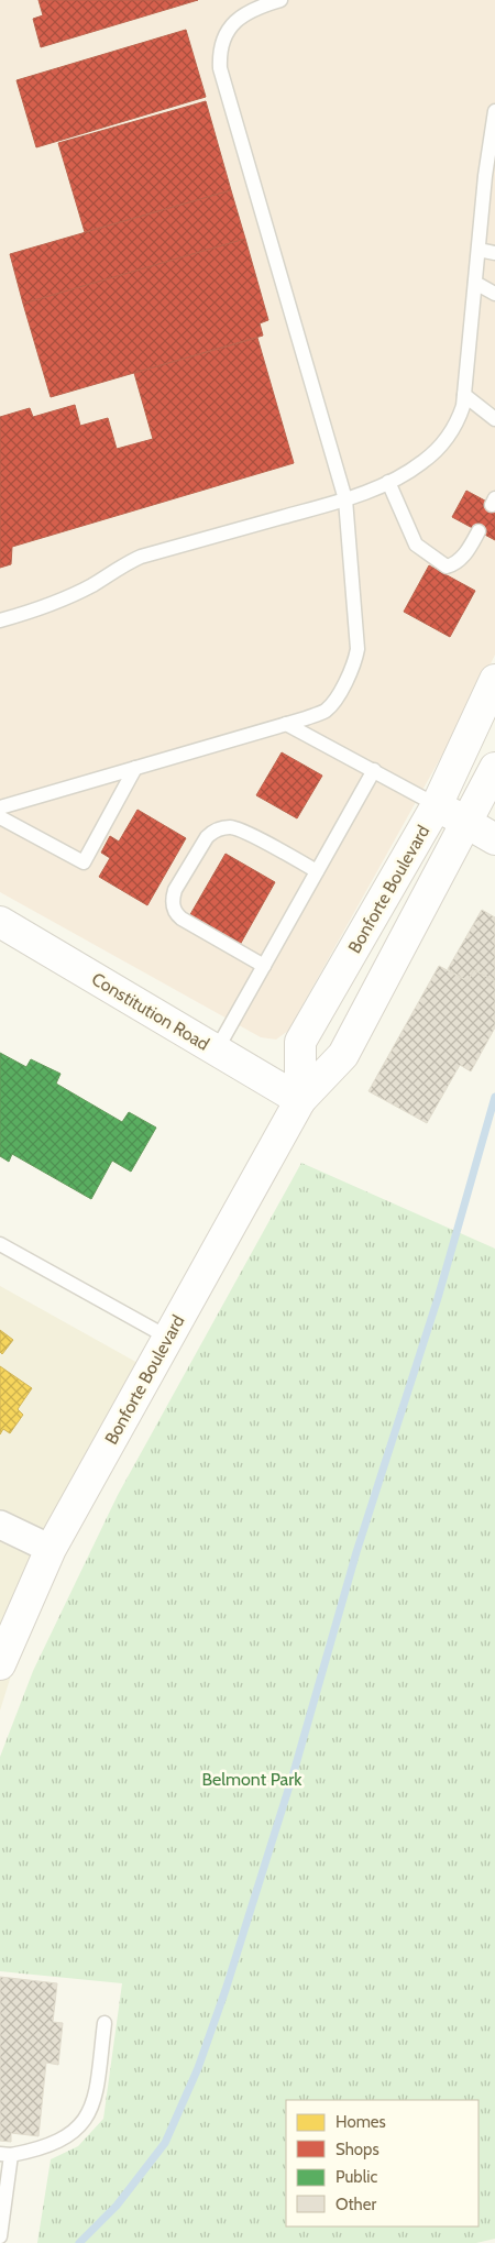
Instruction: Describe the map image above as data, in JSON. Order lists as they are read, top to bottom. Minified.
{"streets":{"main road":["Bonforte Boulevard","Constitution Road"]},"crossings":[["Bonforte Boulevard","Constitution Road"]],"parks":["Belmont Park"],"legend":["Homes","Shops","Public","Other"]}
